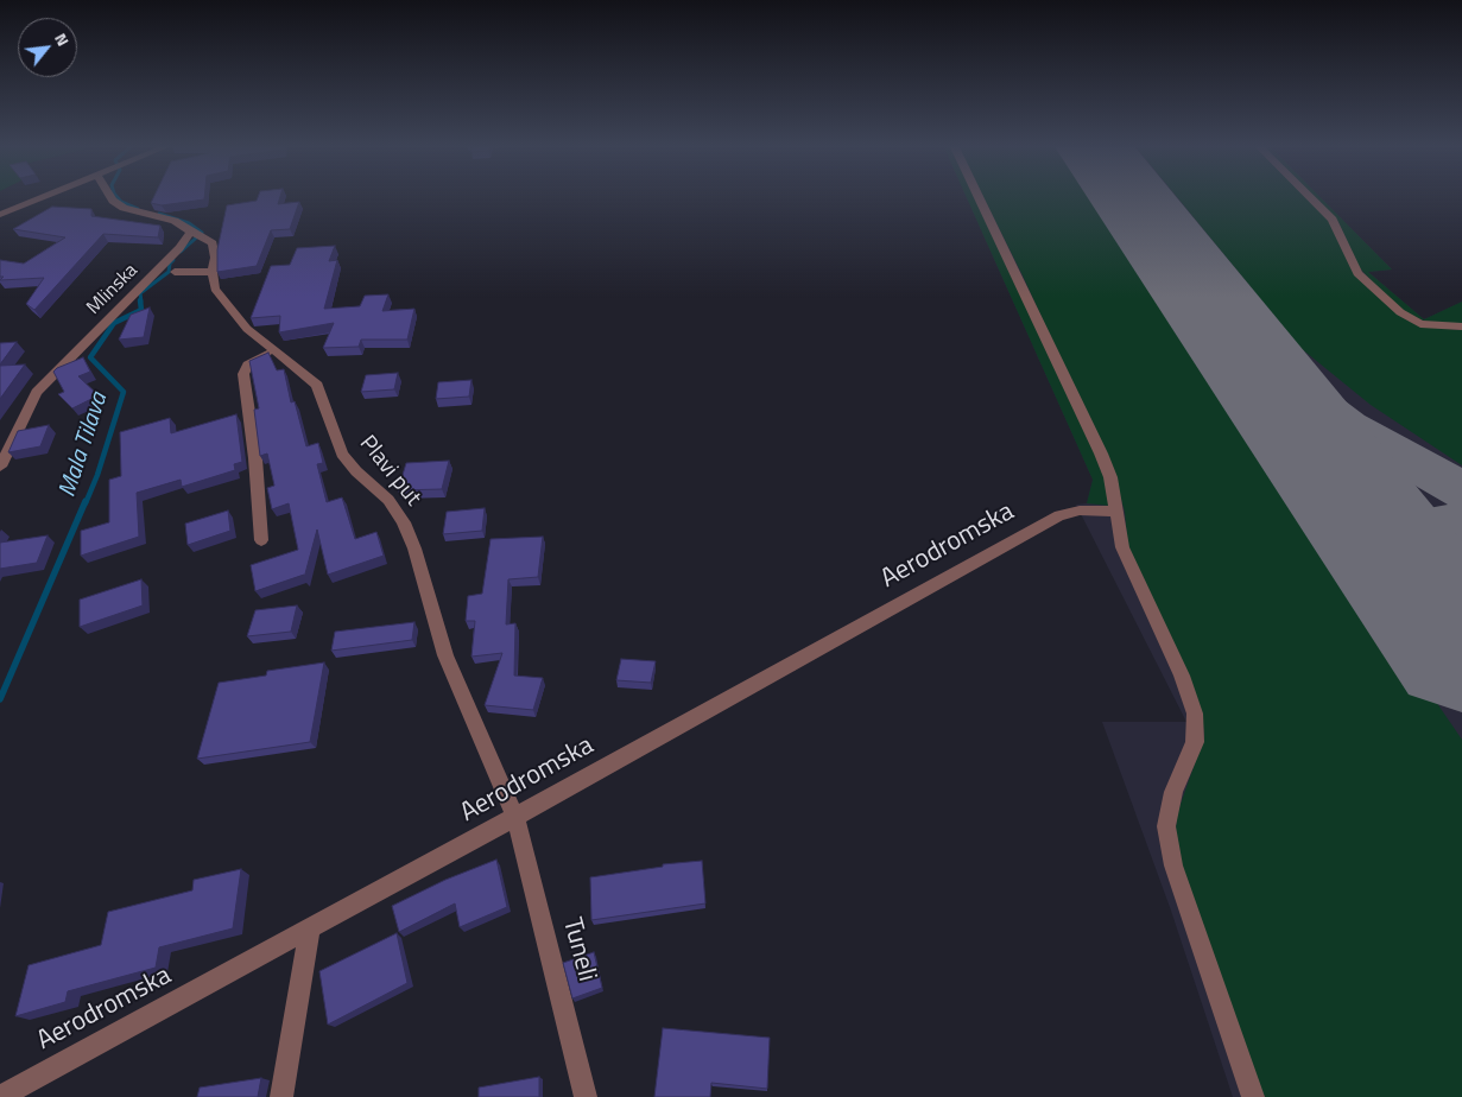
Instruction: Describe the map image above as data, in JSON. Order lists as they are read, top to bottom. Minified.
{"streets":{"street":["Mlinska","Plavi put","Aerodromska","Tuneli"]},"crossings":[["Mlinska","Plavi put"],["Plavi put","Aerodromska"],["Plavi put","Tuneli"],["Aerodromska","Tuneli"]],"water":["Mala Tilava"],"north":"top right"}
